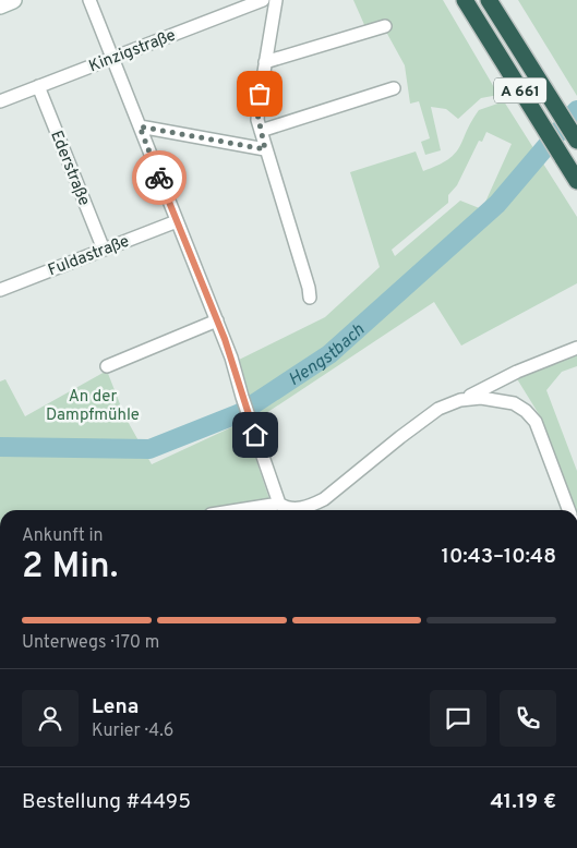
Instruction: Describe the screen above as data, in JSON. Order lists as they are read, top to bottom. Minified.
{"streets":{"highway":["A 661"],"street":["Kinzigstraße","Ederstraße","Fuldastraße"]},"crossings":[["Kinzigstraße","Ederstraße"],["Ederstraße","Fuldastraße"]],"water":["Hengstbach"],"parks":["An der Dampfmühle"],"page":{"heading":["2 Min.","Ankunft in","10:43–10:48"],"panel":["Lena","Kurier · 4.6","Bestellung #4495","41.19 €"],"bar":"Unterwegs · 170 m"}}
